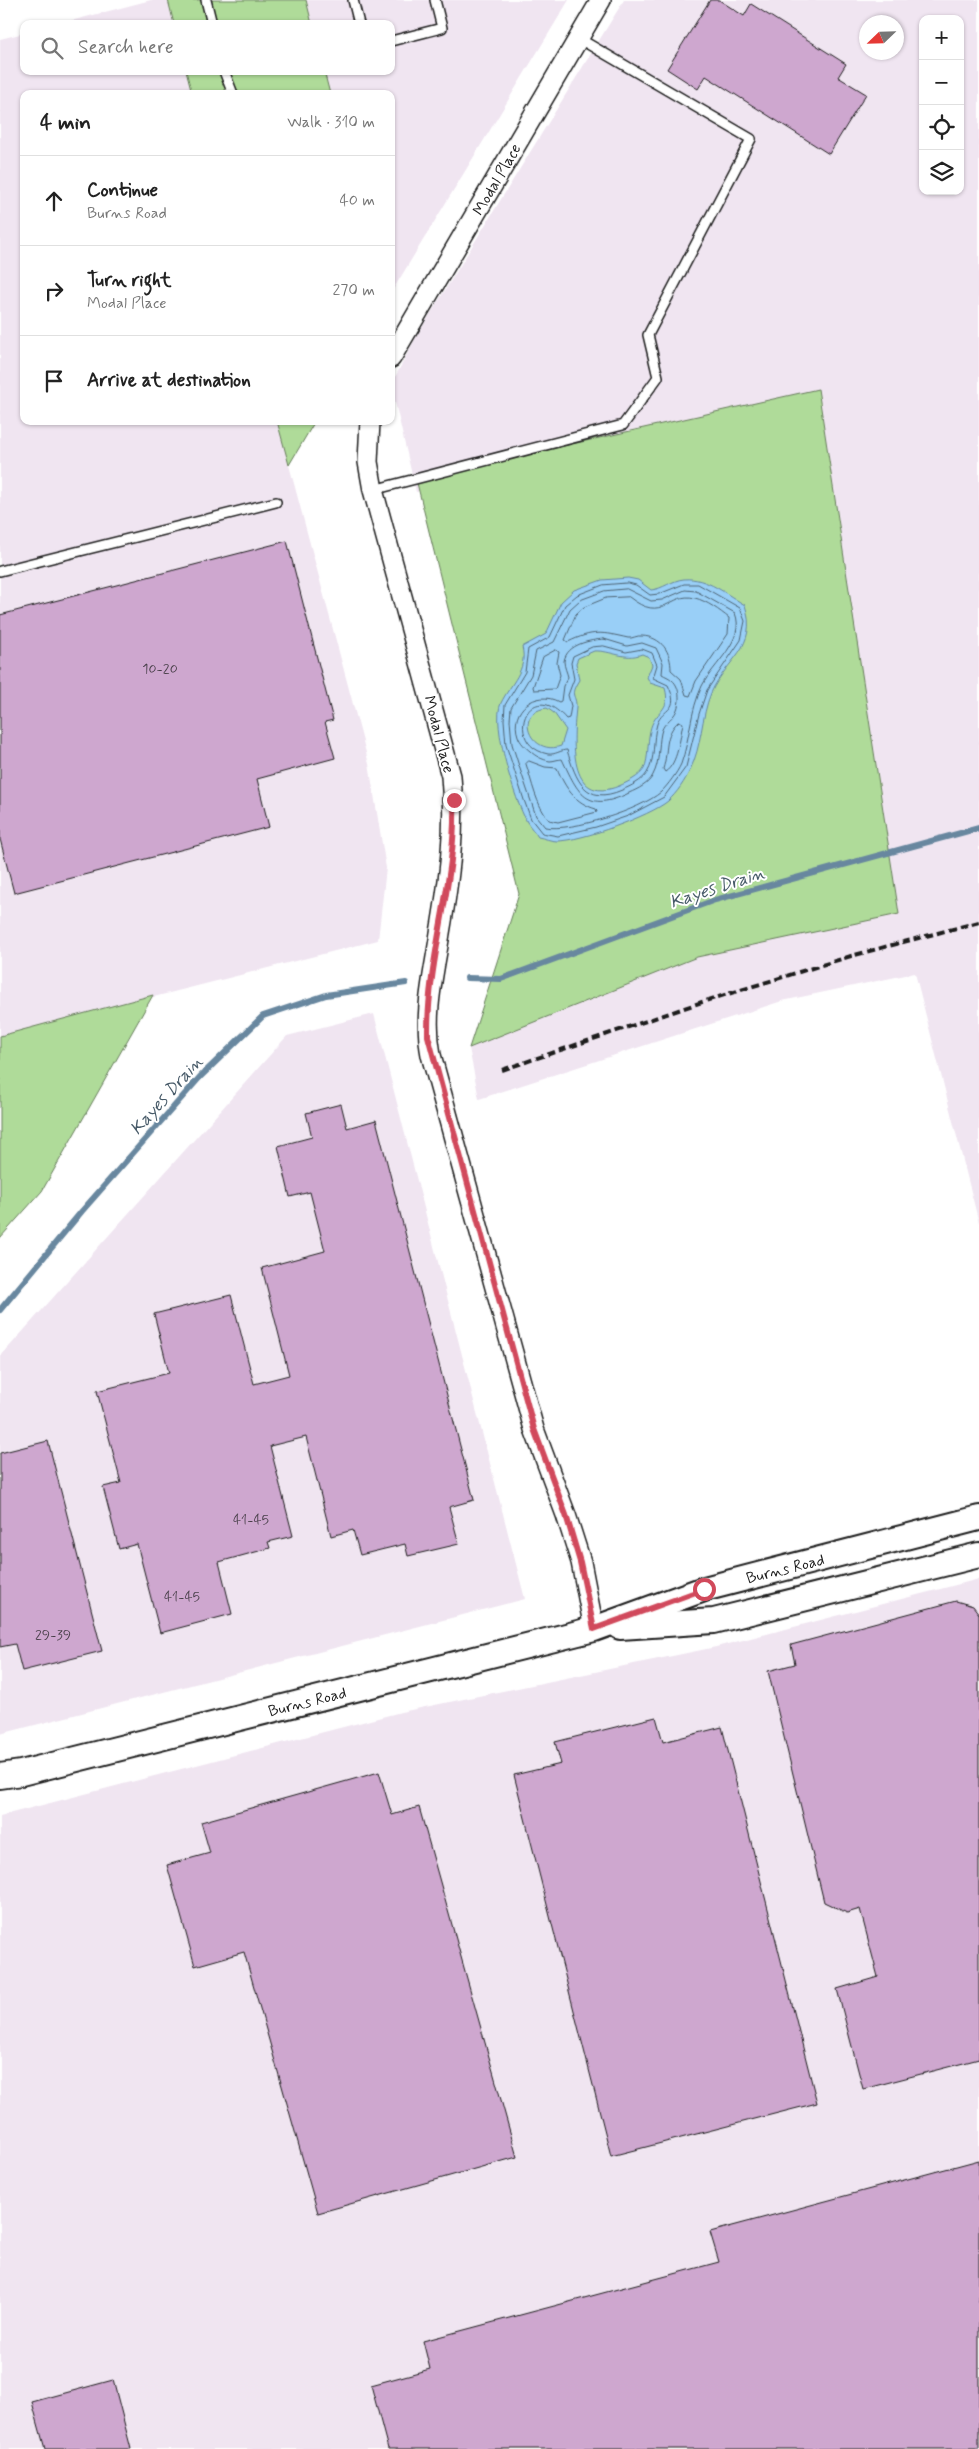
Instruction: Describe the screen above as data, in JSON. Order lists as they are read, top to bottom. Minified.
{"streets":{"street":["Modal Place","Burns Road"]},"crossings":[["Modal Place","Burns Road"]],"water":["Kayes Drain"],"house_numbers":["10-20","41-45","41-45","29-39"],"north":"bottom left","page":{"map_buttons":["+","−"],"search":"Search here","heading":["4 min","Walk · 310 m"],"list":[["Continue","Burns Road","40 m"],["Turn right","Modal Place","270 m"],"Arrive at destination"]}}
